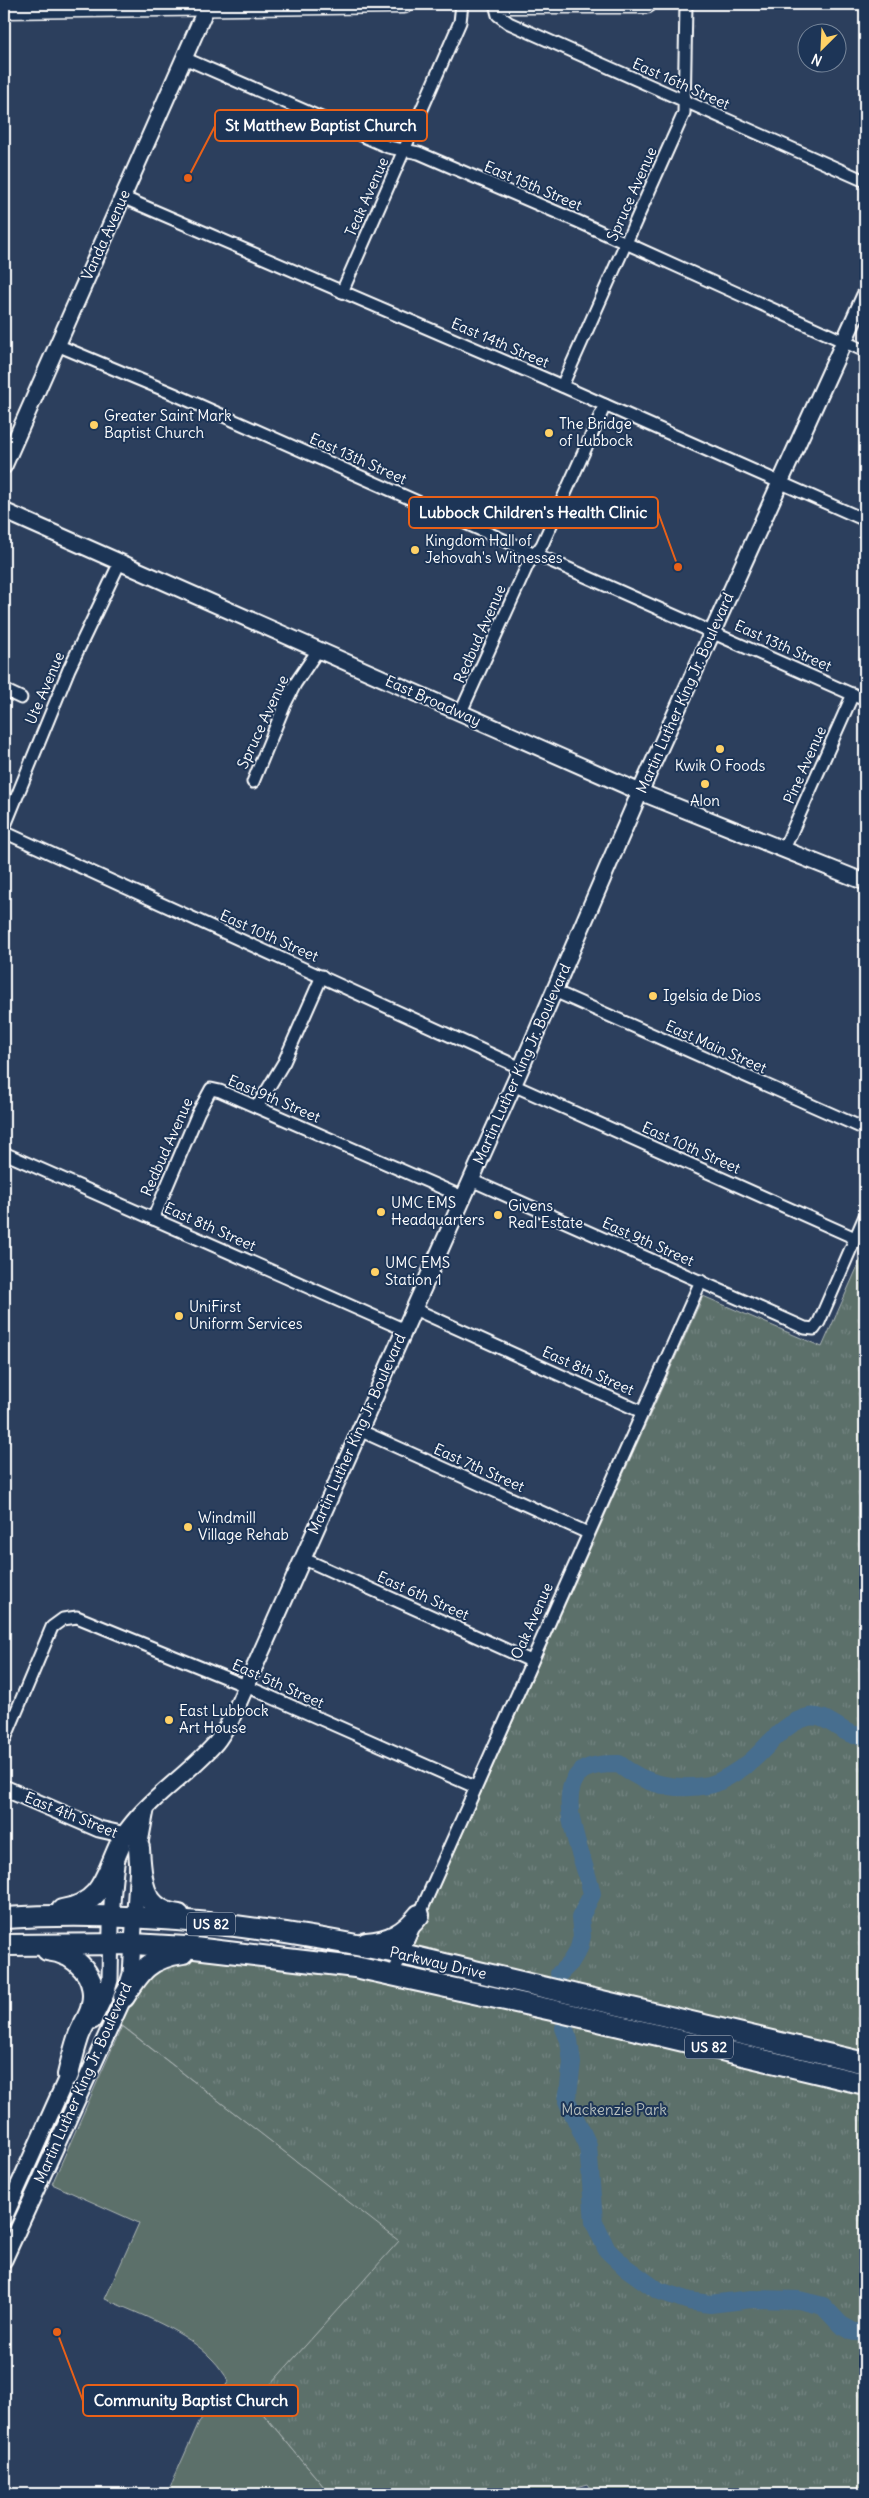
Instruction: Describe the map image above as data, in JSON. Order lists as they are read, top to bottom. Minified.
{"streets":{"highway":["US 82","Parkway Drive"],"main road":["Vanda Avenue","Martin Luther King Jr. Boulevard","East Broadway","East 4th Street"],"street":["East 16th Street","East 15th Street","Spruce Avenue","Teak Avenue","East 14th Street","East 13th Street","Redbud Avenue","Ute Avenue","Pine Avenue","East 10th Street","East Main Street","East 9th Street","East 8th Street","East 7th Street","East 6th Street","Oak Avenue","East 5th Street"]},"crossings":[["East 16th Street","Spruce Avenue"],["East 15th Street","Spruce Avenue"],["East 15th Street","Teak Avenue"],["East 15th Street","Vanda Avenue"],["East 15th Street","Martin Luther King Jr. Boulevard"],["Spruce Avenue","East 14th Street"],["Spruce Avenue","East Broadway"],["Teak Avenue","East 14th Street"],["Vanda Avenue","East 14th Street"],["Vanda Avenue","East 13th Street"],["East 14th Street","Redbud Avenue"],["East 14th Street","Martin Luther King Jr. Boulevard"],["East 13th Street","Redbud Avenue"],["East 13th Street","Martin Luther King Jr. Boulevard"],["East 13th Street","Pine Avenue"],["Redbud Avenue","East Broadway"],["Redbud Avenue","East 9th Street"],["Redbud Avenue","East 8th Street"],["Ute Avenue","East Broadway"],["Martin Luther King Jr. Boulevard","East Broadway"],["Martin Luther King Jr. Boulevard","East 10th Street"],["Martin Luther King Jr. Boulevard","East Main Street"],["Martin Luther King Jr. Boulevard","East 9th Street"],["Martin Luther King Jr. Boulevard","East 8th Street"],["Martin Luther King Jr. Boulevard","East 7th Street"],["Martin Luther King Jr. Boulevard","East 6th Street"],["Martin Luther King Jr. Boulevard","East 5th Street"],["Martin Luther King Jr. Boulevard","East 4th Street"],["Martin Luther King Jr. Boulevard","Parkway Drive"],["East Broadway","Pine Avenue"],["East 10th Street","East 9th Street"],["East 9th Street","Oak Avenue"],["East 8th Street","Oak Avenue"],["East 7th Street","Oak Avenue"],["East 6th Street","Oak Avenue"],["Oak Avenue","East 5th Street"],["Oak Avenue","Parkway Drive"]],"parks":["Mackenzie Park"],"places":["St Matthew Baptist Church","Greater Saint Mark Baptist Church","The Bridge of Lubbock","Kingdom Hall of Jehovah's Witnesses","Lubbock Children's Health Clinic","Kwik O Foods","Alon","Igelsia de Dios","UMC EMS Headquarters","Givens Real Estate","UMC EMS Station 1","UniFirst Uniform Services","Windmill Village Rehab","East Lubbock Art House","Community Baptist Church"],"north":"bottom left"}
